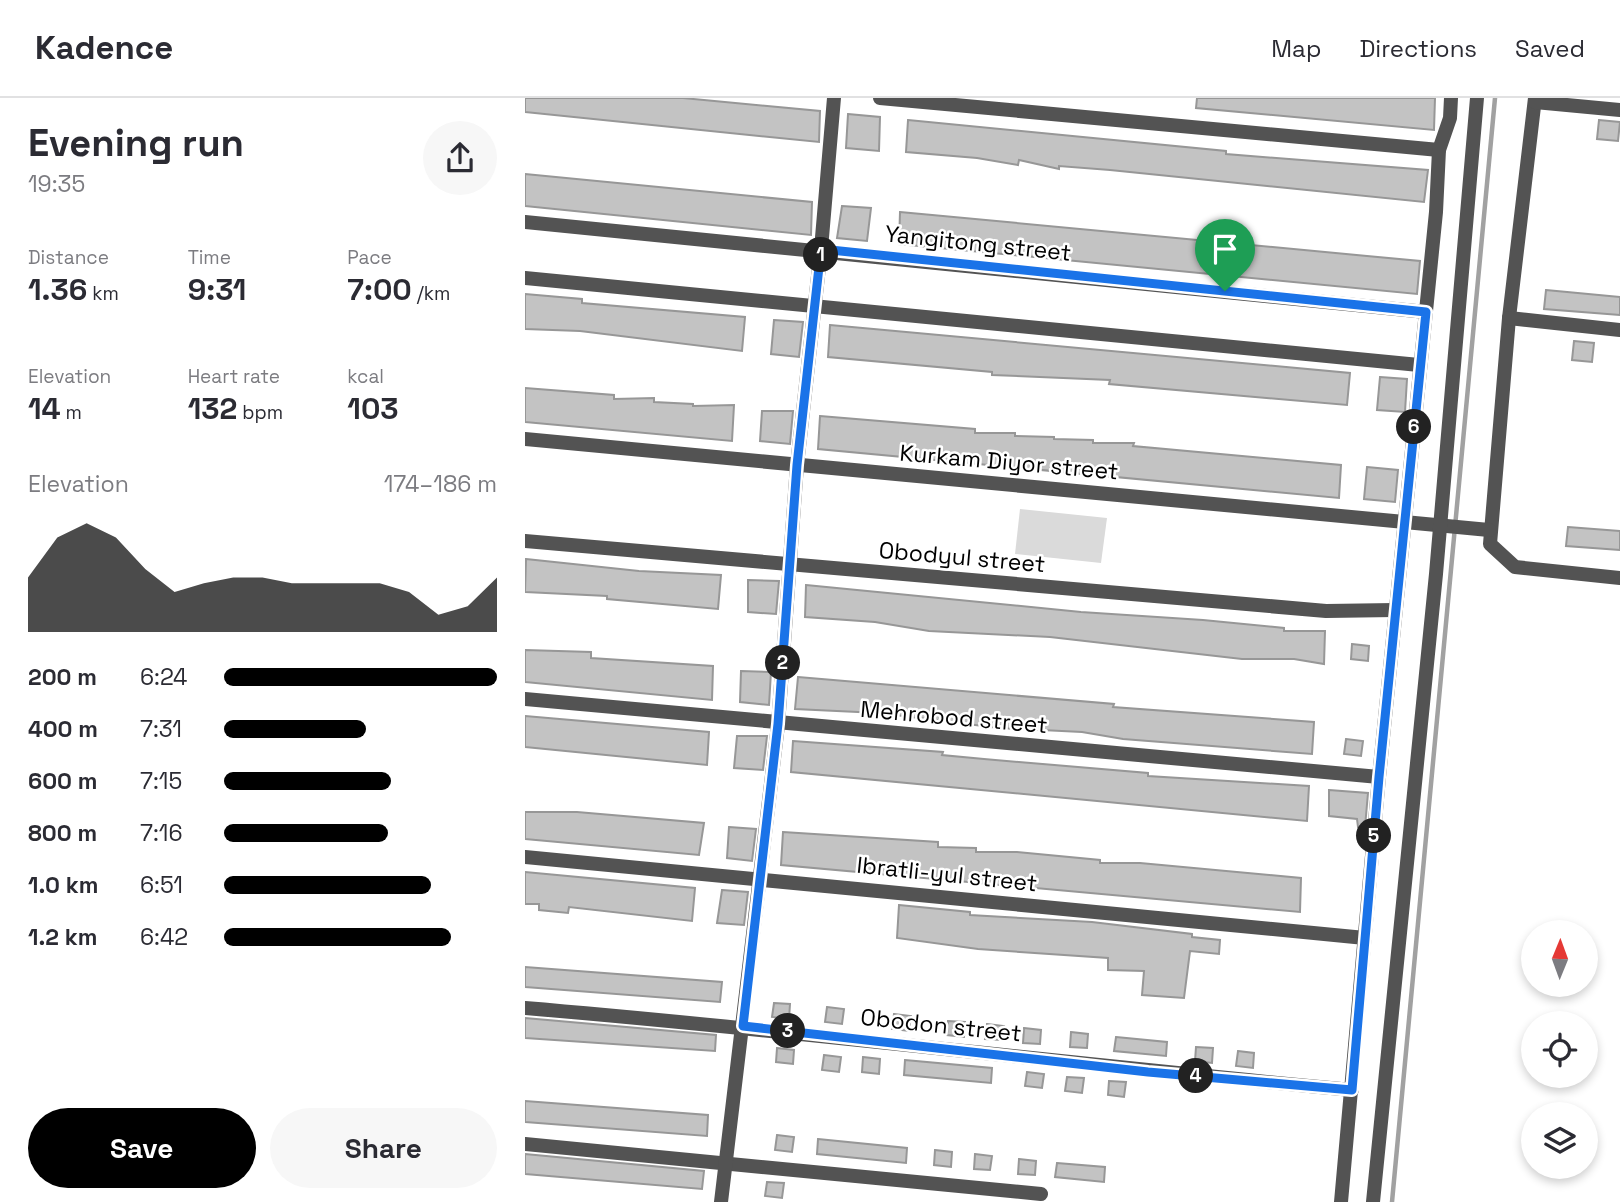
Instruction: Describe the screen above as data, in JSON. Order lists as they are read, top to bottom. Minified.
{"streets":{"street":["Yangitong street","Kurkam Diyor street","Obodyul street","Mehrobod street","Ibratli-yul street","Obodon street"]},"north":"top","page":{"header":"Kadence","nav":["Map","Directions","Saved"],"heading":["Evening run","19:35"],"stats":[["Distance","1.36 km"],["Time","9:31"],["Pace","7:00 /km"],["Elevation","14 m"],["Heart rate","132 bpm"],["kcal","103"]],"pins":["1","6","2","5","3","4"],"chart":["Elevation","174–186 m"],"list":[{"name":"200 m","note":"6:24"},{"name":"400 m","note":"7:31"},{"name":"600 m","note":"7:15"},{"name":"800 m","note":"7:16"},{"name":"1.0 km","note":"6:51"},{"name":"1.2 km","note":"6:42"}],"buttons":["Save","Share"]}}
